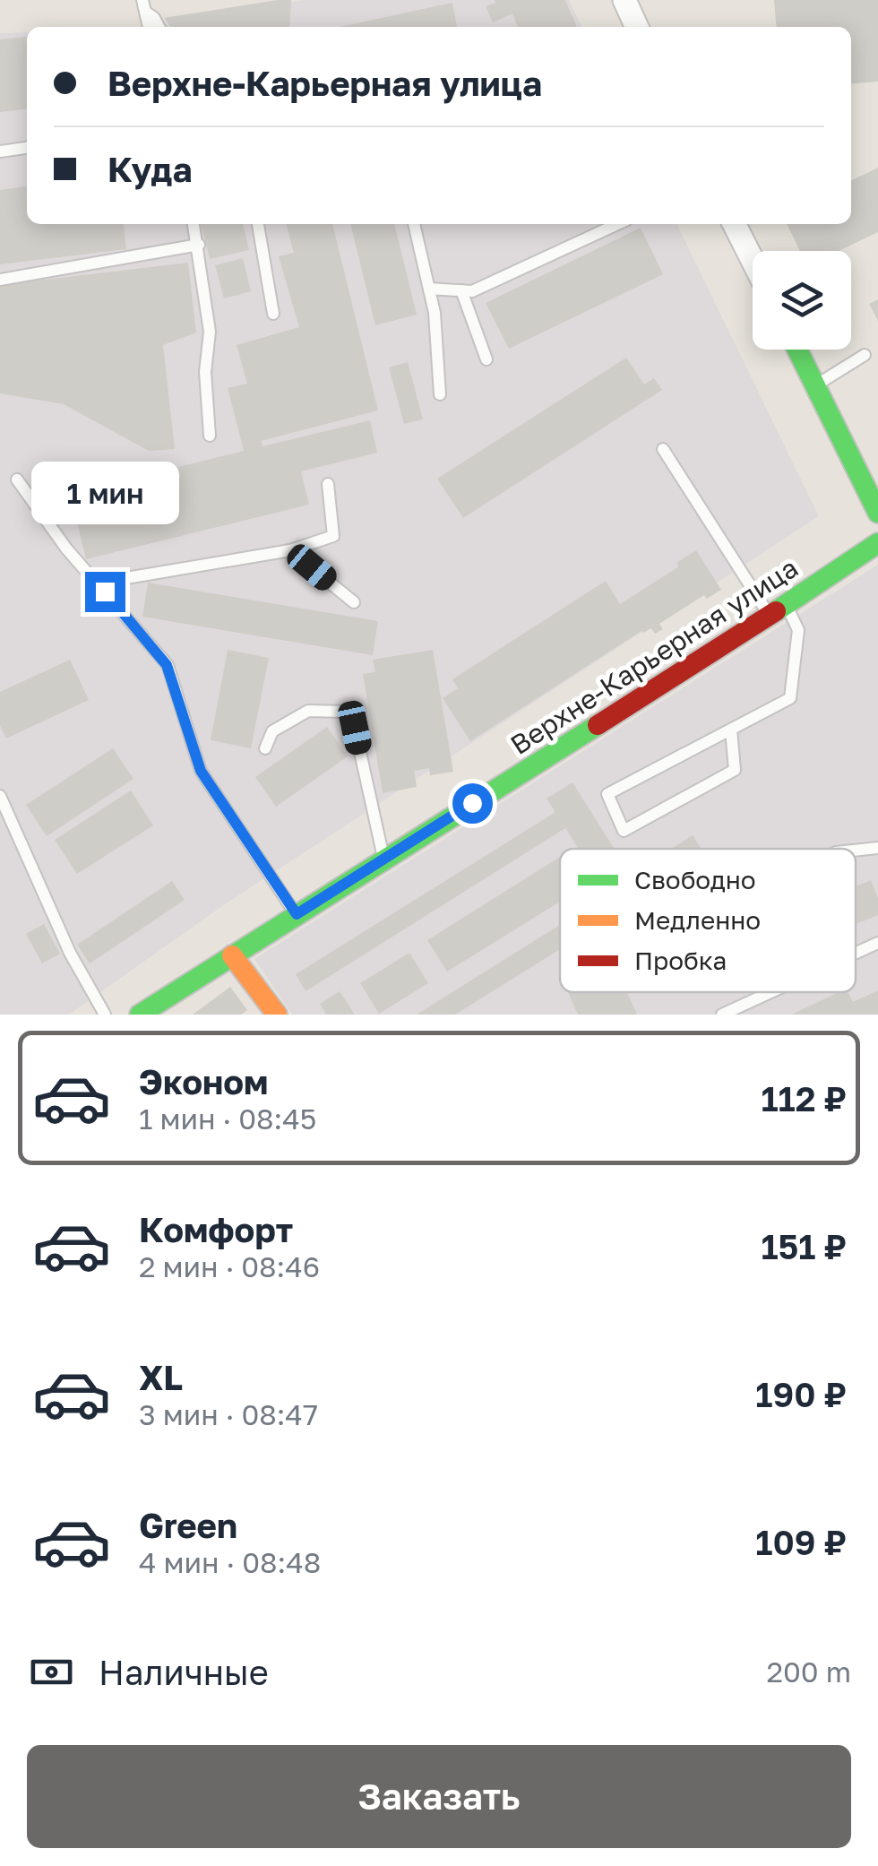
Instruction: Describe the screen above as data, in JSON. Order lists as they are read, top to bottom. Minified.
{"streets":{"street":["Верхне-Карьерная улица"]},"legend":["Свободно","Медленно","Пробка"],"page":{"banner":["Верхне-Карьерная улица","Куда"],"bubble":"1 мин","list":[{"name":"Эконом","note":"1 мин · 08:45","value":"112 ₽"},{"name":"Комфорт","note":"2 мин · 08:46","value":"151 ₽"},{"name":"XL","note":"3 мин · 08:47","value":"190 ₽"},{"name":"Green","note":"4 мин · 08:48","value":"109 ₽"}],"pay":["Наличные","200 m"],"buttons":"Заказать"}}
